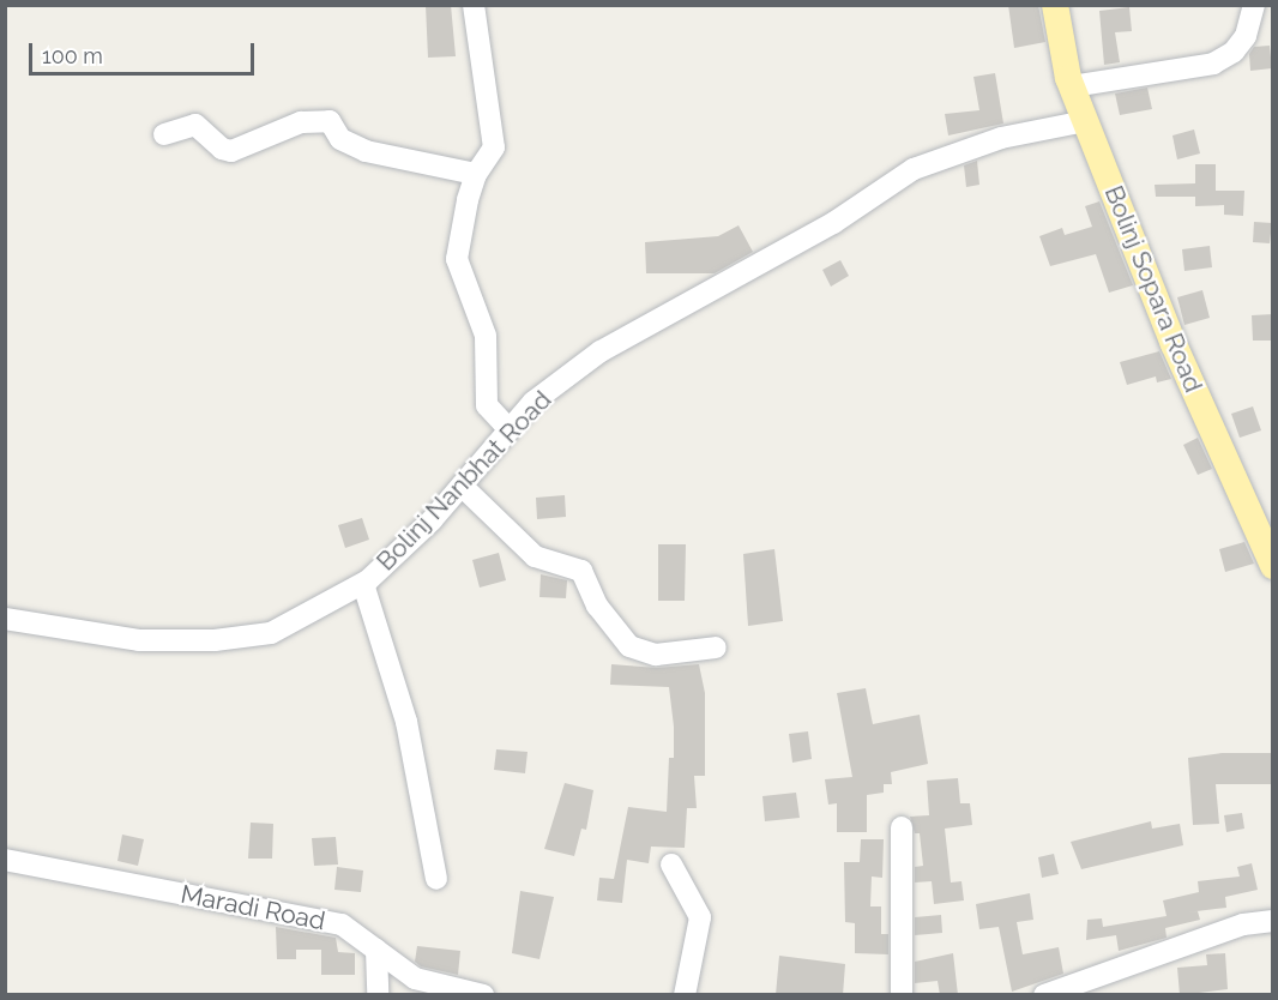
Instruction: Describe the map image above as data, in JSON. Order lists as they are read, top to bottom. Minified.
{"streets":{"main road":["Bolinj Sopara Road"],"street":["Bolinj Nanbhat Road","Maradi Road"]},"crossings":[["Bolinj Sopara Road","Bolinj Nanbhat Road"]],"scale_bar":"100 m"}
